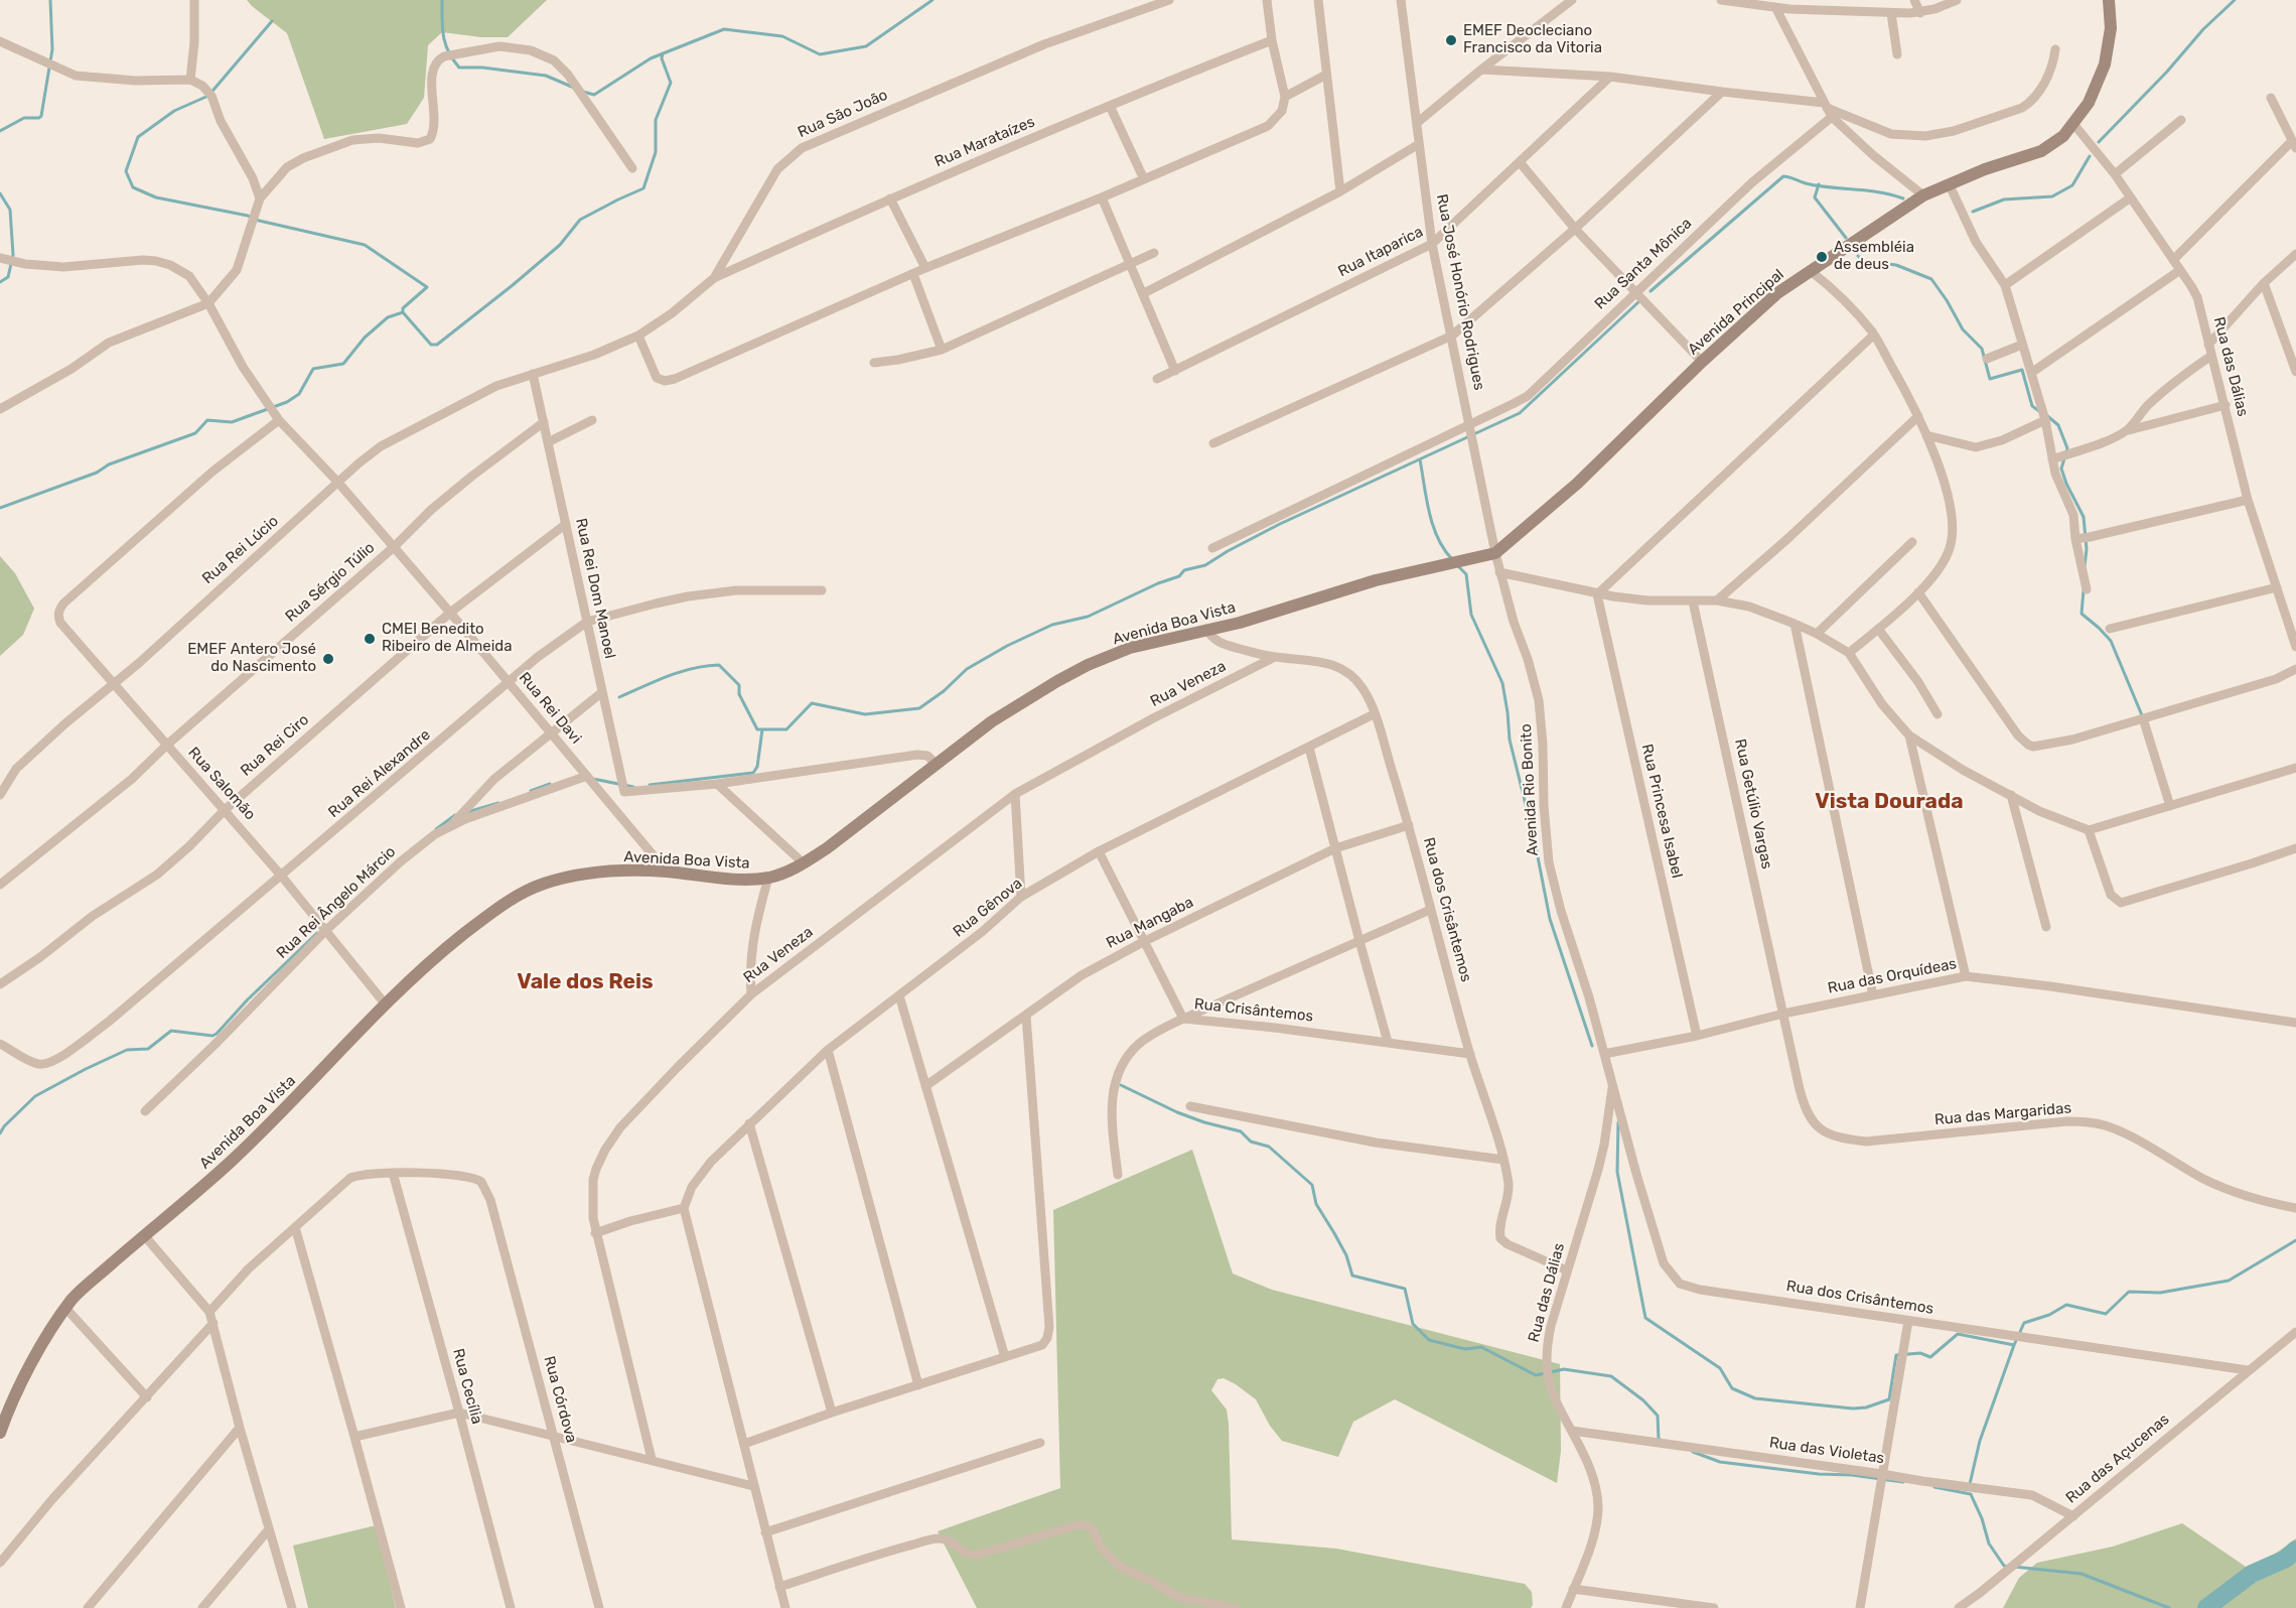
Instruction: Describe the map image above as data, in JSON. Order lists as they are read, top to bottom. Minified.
{"streets":{"street":["Rua São João","Rua Marataízes","Rua Itaparica","Rua Santa Mônica","Rua José Honório Rodrigues","Avenida Principal","Rua das Dálias","Rua Rei Lúcio","Rua Sérgio Túlio","Rua Rei Dom Manoel","Avenida Boa Vista","Rua Veneza","Rua Rei Davi","Rua Rei Ciro","Rua Rei Alexandre","Rua Salomão","Avenida Rio Bonito","Rua Getúlio Vargas","Rua Princesa Isabel","Rua Rei Ângelo Márcio","Rua Gênova","Rua dos Crisântemos","Rua Mangaba","Rua das Orquídeas","Rua Crisântemos","Rua das Margaridas","Rua Cecília","Rua Córdova","Rua das Violetas","Rua das Açucenas"]},"crossings":[["Rua São João","Rua Marataízes"],["Rua São João","Rua Rei Lúcio"],["Rua São João","Rua Rei Dom Manoel"],["Rua Itaparica","Rua José Honório Rodrigues"],["Rua Santa Mônica","Rua José Honório Rodrigues"],["Rua José Honório Rodrigues","Avenida Principal"],["Rua José Honório Rodrigues","Avenida Boa Vista"],["Rua José Honório Rodrigues","Avenida Rio Bonito"],["Avenida Principal","Rua das Dálias"],["Avenida Principal","Avenida Boa Vista"],["Avenida Principal","Avenida Rio Bonito"],["Rua das Dálias","Avenida Rio Bonito"],["Rua das Dálias","Rua dos Crisântemos"],["Rua das Dálias","Rua das Violetas"],["Rua Rei Lúcio","Rua Rei Dom Manoel"],["Rua Rei Lúcio","Rua Rei Davi"],["Rua Rei Lúcio","Rua Salomão"],["Rua Sérgio Túlio","Rua Rei Dom Manoel"],["Rua Sérgio Túlio","Rua Rei Davi"],["Rua Sérgio Túlio","Rua Salomão"],["Rua Rei Dom Manoel","Rua Rei Ciro"],["Rua Rei Dom Manoel","Rua Rei Alexandre"],["Avenida Boa Vista","Rua Rei Davi"],["Avenida Boa Vista","Rua Salomão"],["Avenida Boa Vista","Avenida Rio Bonito"],["Avenida Boa Vista","Rua dos Crisântemos"],["Rua Veneza","Rua dos Crisântemos"],["Rua Rei Davi","Rua Rei Ciro"],["Rua Rei Davi","Rua Rei Alexandre"],["Rua Rei Davi","Rua Salomão"],["Rua Rei Davi","Rua Rei Ângelo Márcio"],["Rua Rei Ciro","Rua Salomão"],["Rua Rei Alexandre","Rua Salomão"],["Rua Salomão","Rua Rei Ângelo Márcio"],["Avenida Rio Bonito","Rua dos Crisântemos"],["Avenida Rio Bonito","Rua das Orquídeas"],["Rua Getúlio Vargas","Rua das Orquídeas"],["Rua Getúlio Vargas","Rua das Margaridas"],["Rua Princesa Isabel","Rua das Orquídeas"],["Rua Gênova","Rua dos Crisântemos"],["Rua Gênova","Rua Crisântemos"],["Rua dos Crisântemos","Rua Mangaba"],["Rua dos Crisântemos","Rua Crisântemos"],["Rua dos Crisântemos","Rua das Açucenas"],["Rua Mangaba","Rua Crisântemos"],["Rua das Orquídeas","Rua das Margaridas"],["Rua Cecília","Rua Córdova"],["Rua das Violetas","Rua das Açucenas"]],"districts":["Vista Dourada","Vale dos Reis"],"places":["EMEF Deocleciano Francisco da Vitoria","Assembléia de deus","CMEI Benedito Ribeiro de Almeida","EMEF Antero José do Nascimento"]}
